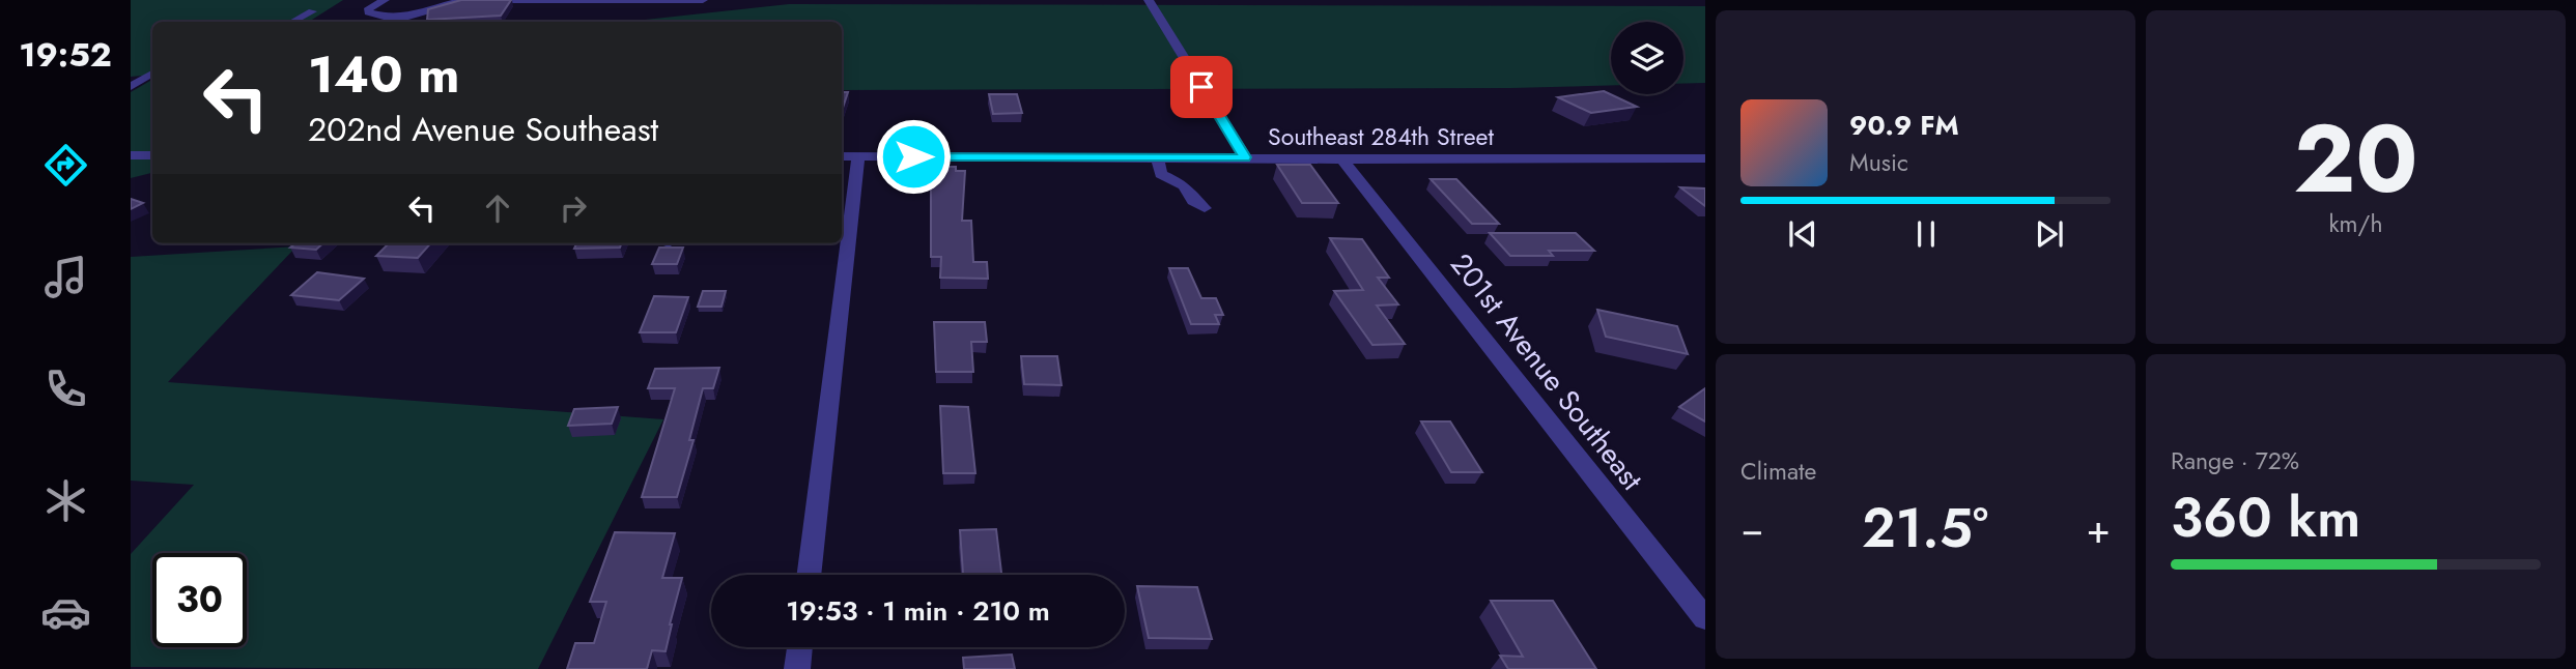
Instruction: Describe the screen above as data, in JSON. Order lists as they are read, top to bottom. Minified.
{"streets":{"street":["Southeast 284th Street","201st Avenue Southeast"]},"crossings":[["Southeast 284th Street","201st Avenue Southeast"]],"page":{"tabs":"19:52","tile":[["20","km/h"],"Climate",["Range · 72%","360 km"]],"turn":["140 m","202nd Avenue Southeast"],"song":["90.9 FM","Music"],"heat":["−","21.5°","+"],"limit":"30","trip":"19:53 · 1 min · 210 m"}}
